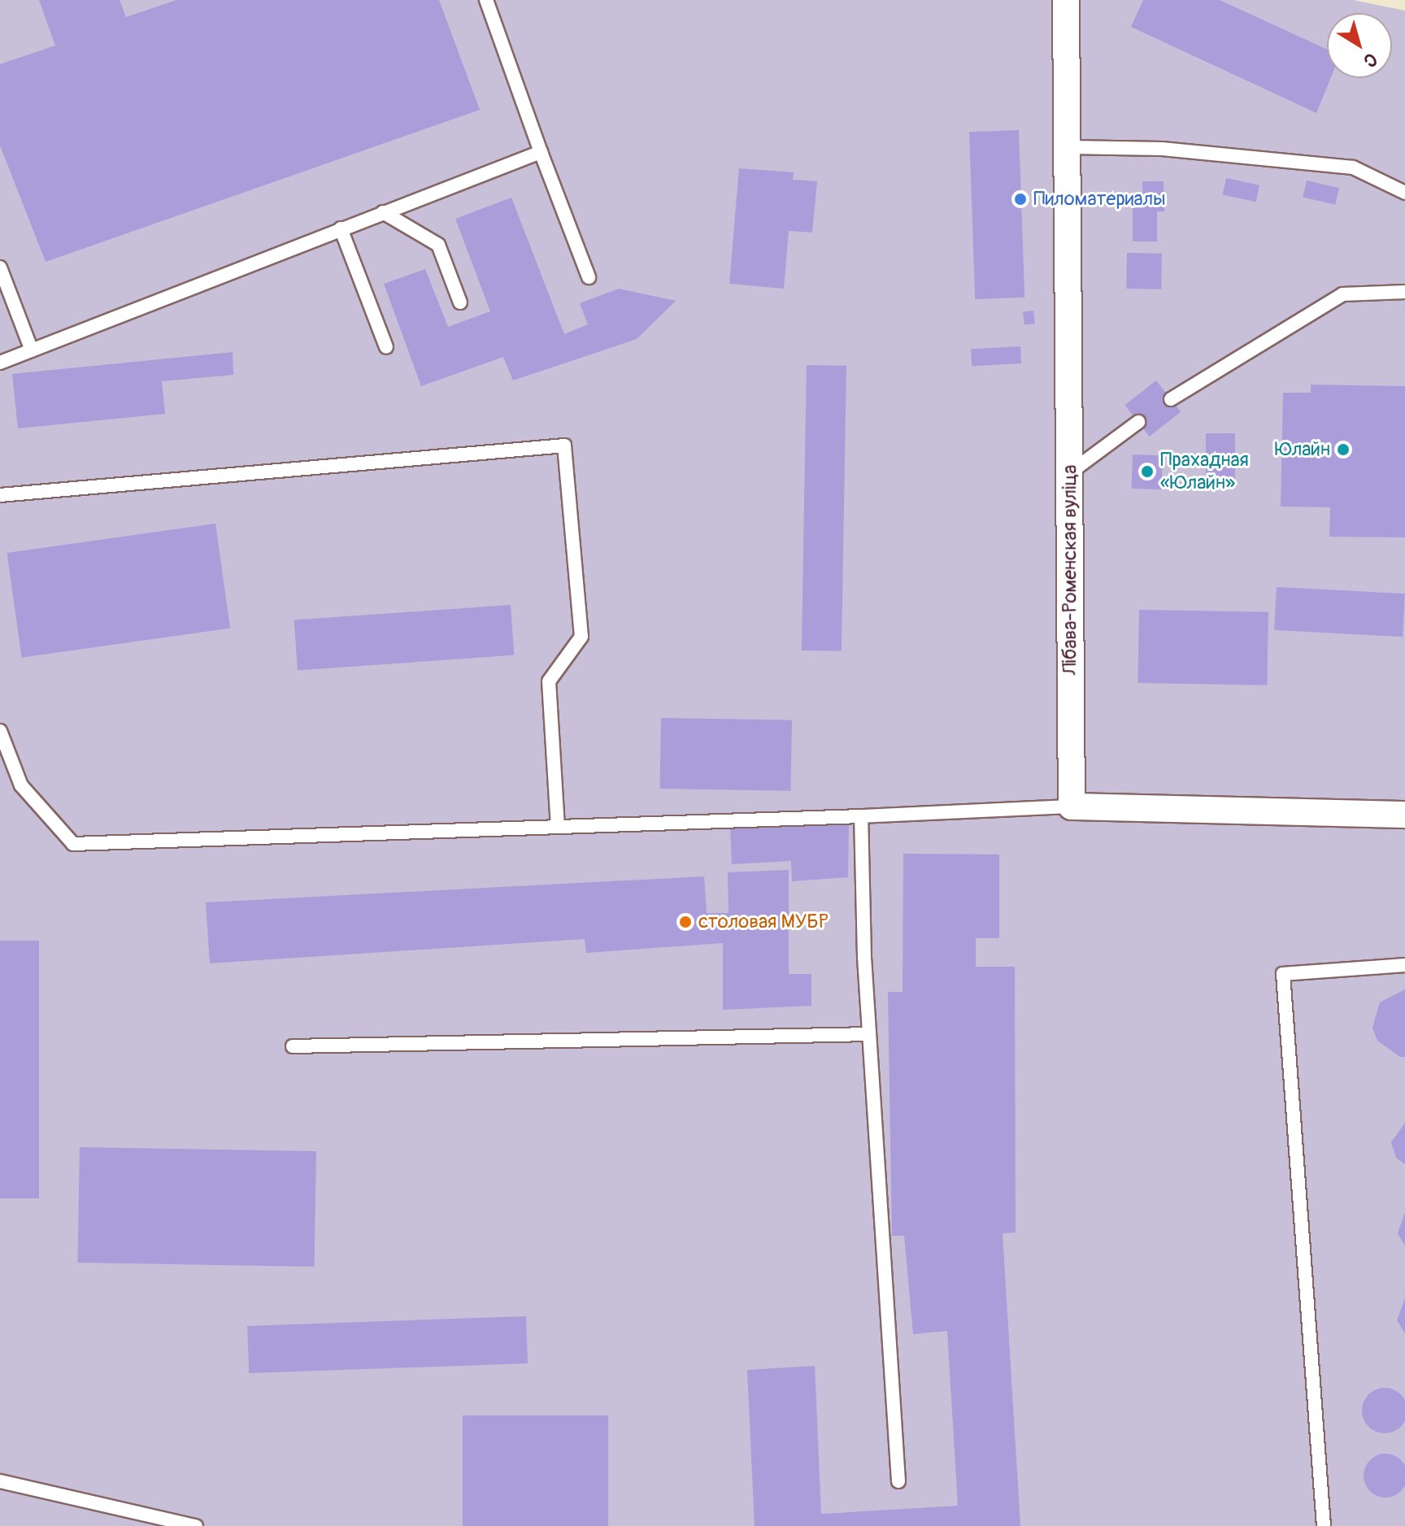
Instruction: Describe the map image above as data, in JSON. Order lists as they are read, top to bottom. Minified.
{"streets":{"street":["Лібава-Роменская вуліца"]},"places":["Пиломатериалы","Юлайн","Прахадная «Юлайн»","столовая МУБР"],"north":"bottom right"}
